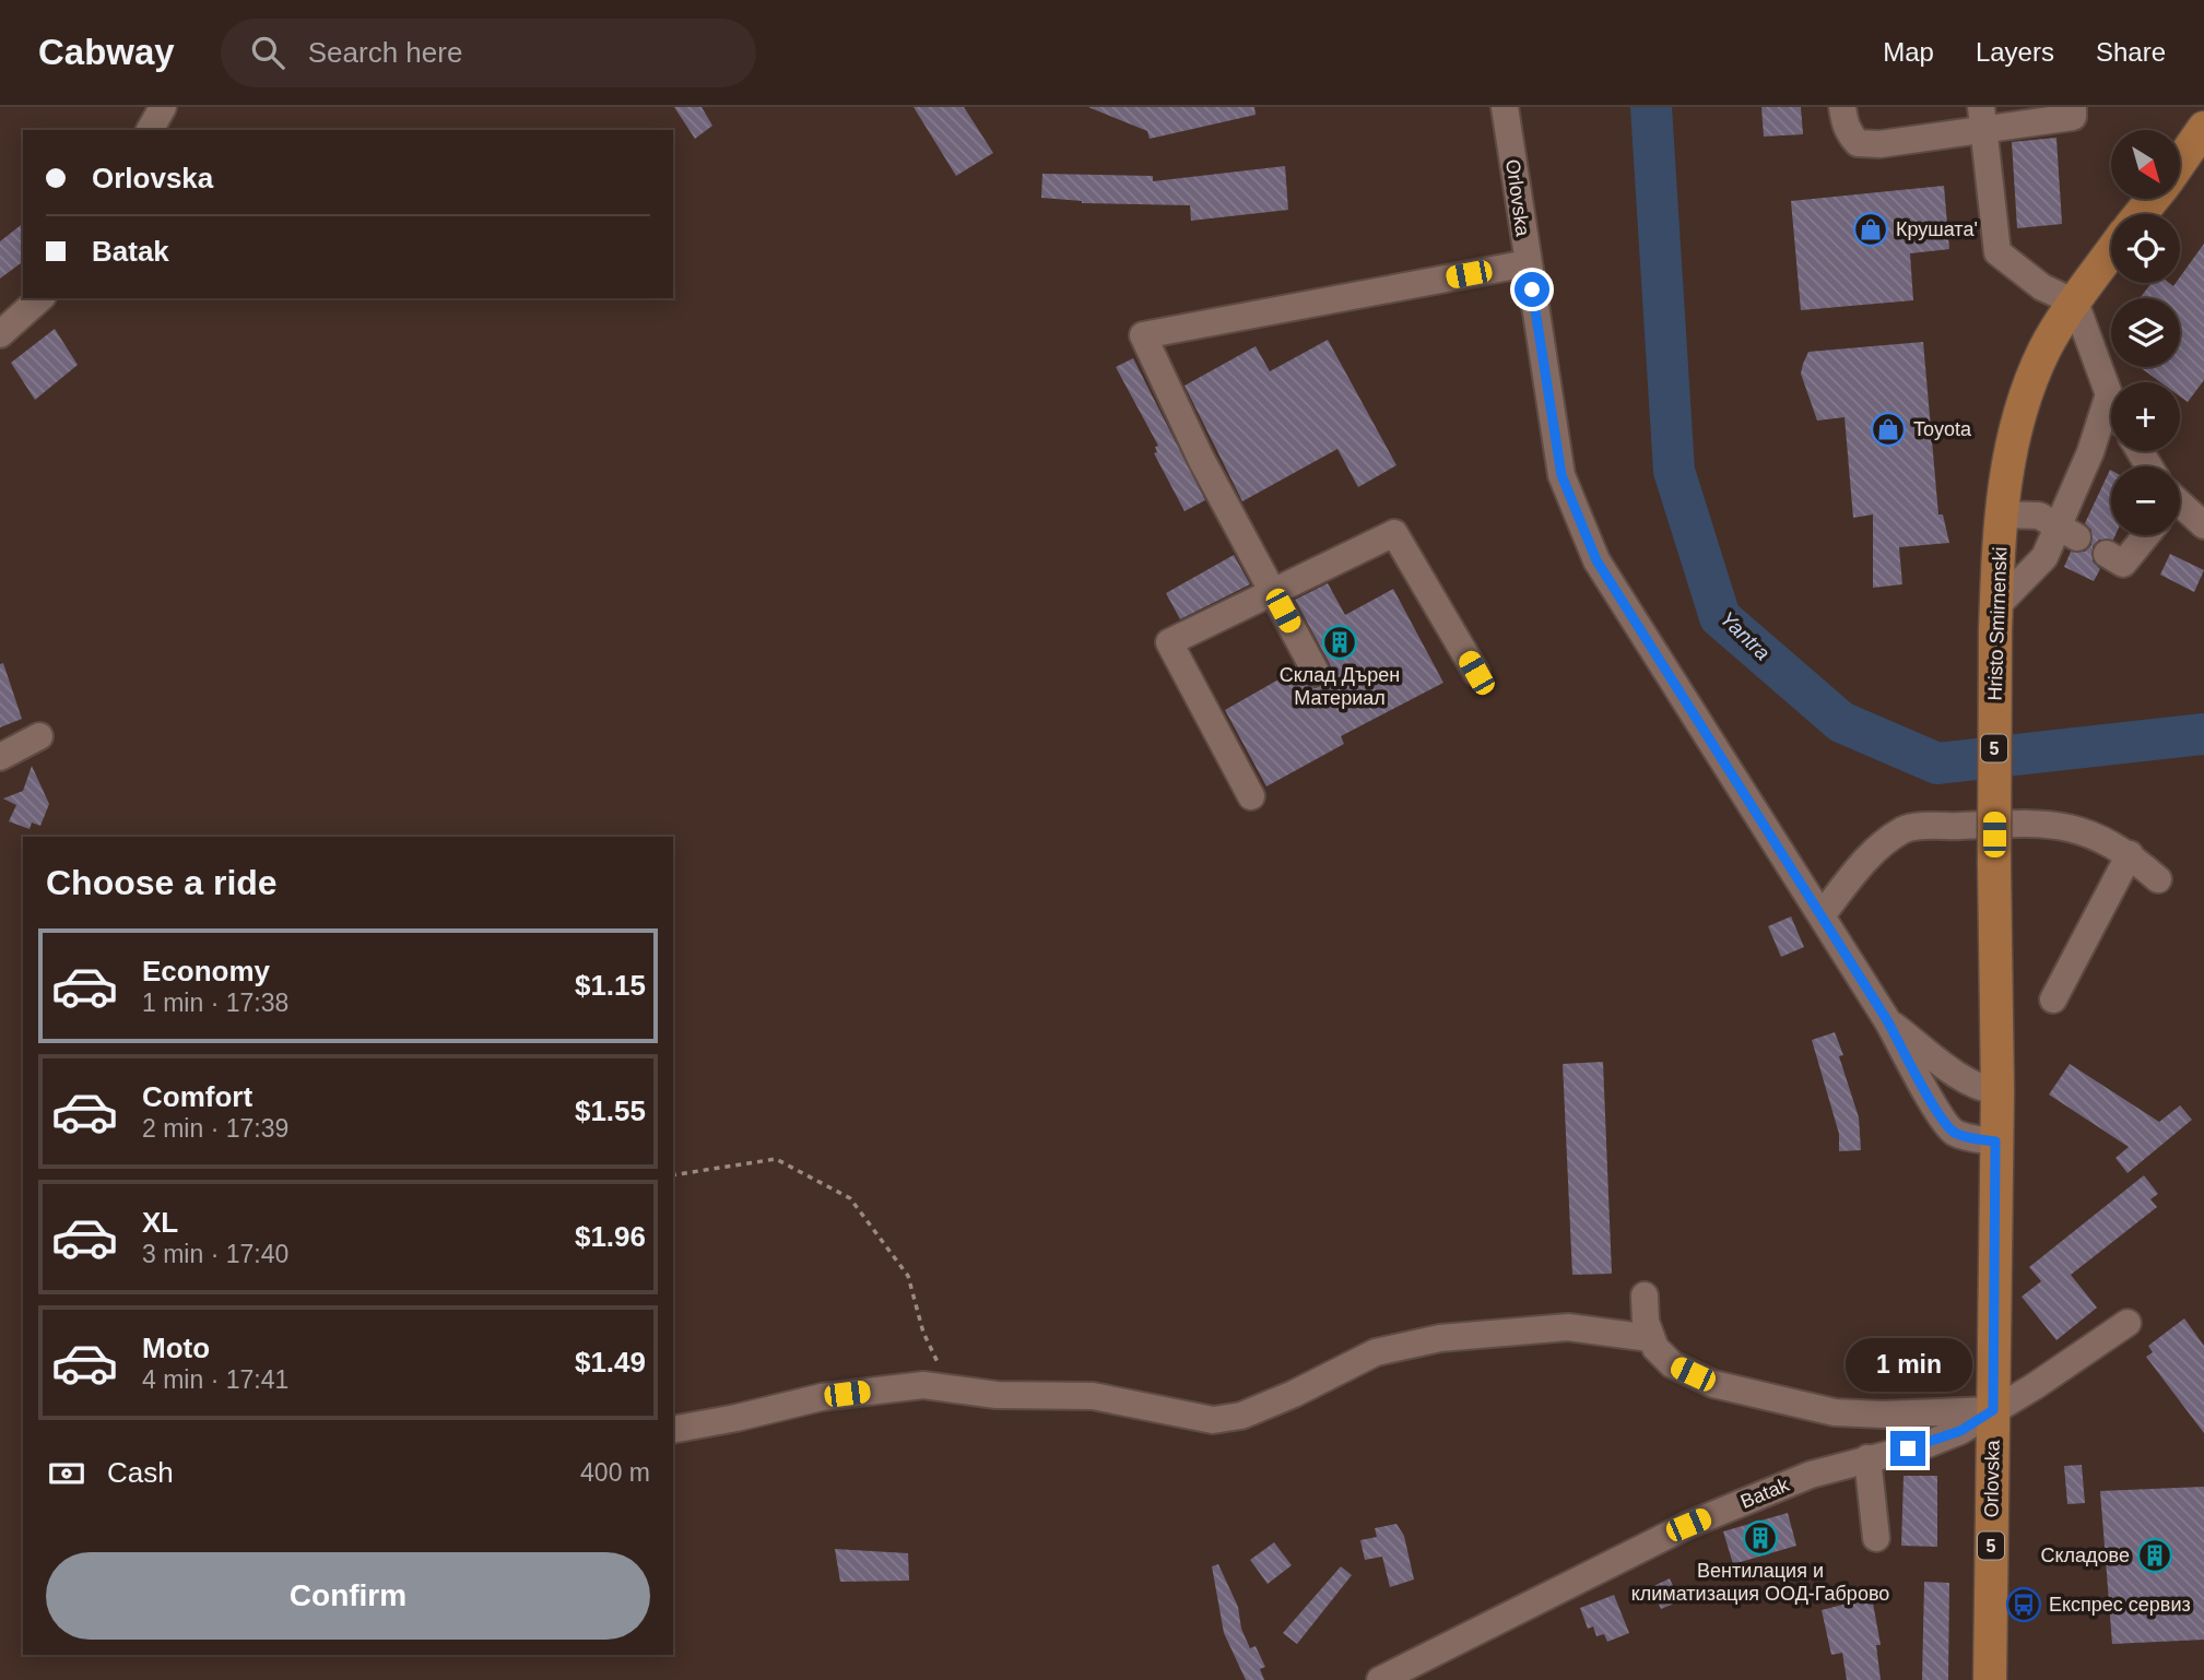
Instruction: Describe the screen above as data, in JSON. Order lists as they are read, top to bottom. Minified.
{"streets":{"main road":["Orlovska","Hristo Smirnenski","5"],"street":["Batak"]},"crossings":[["Orlovska","Hristo Smirnenski"],["Orlovska","Batak"]],"water":["Yantra"],"places":{"shop":["Крушата'","Toyota"],"building":["Склад Дърен Материал","Вентилация и климатизация ООД-Габрово","Складове"],"bus stop":["Експрес сервиз"]},"north":"bottom right","page":{"header":"Cabway","search":"Search here","nav":["Map","Layers","Share"],"map_buttons":["+","−"],"banner":["Orlovska","Batak"],"heading":"Choose a ride","list":[{"name":"Economy","note":"1 min · 17:38","value":"$1.15"},{"name":"Comfort","note":"2 min · 17:39","value":"$1.55"},{"name":"XL","note":"3 min · 17:40","value":"$1.96"},{"name":"Moto","note":"4 min · 17:41","value":"$1.49"}],"bubble":"1 min","pay":["Cash","400 m"],"buttons":"Confirm"}}
